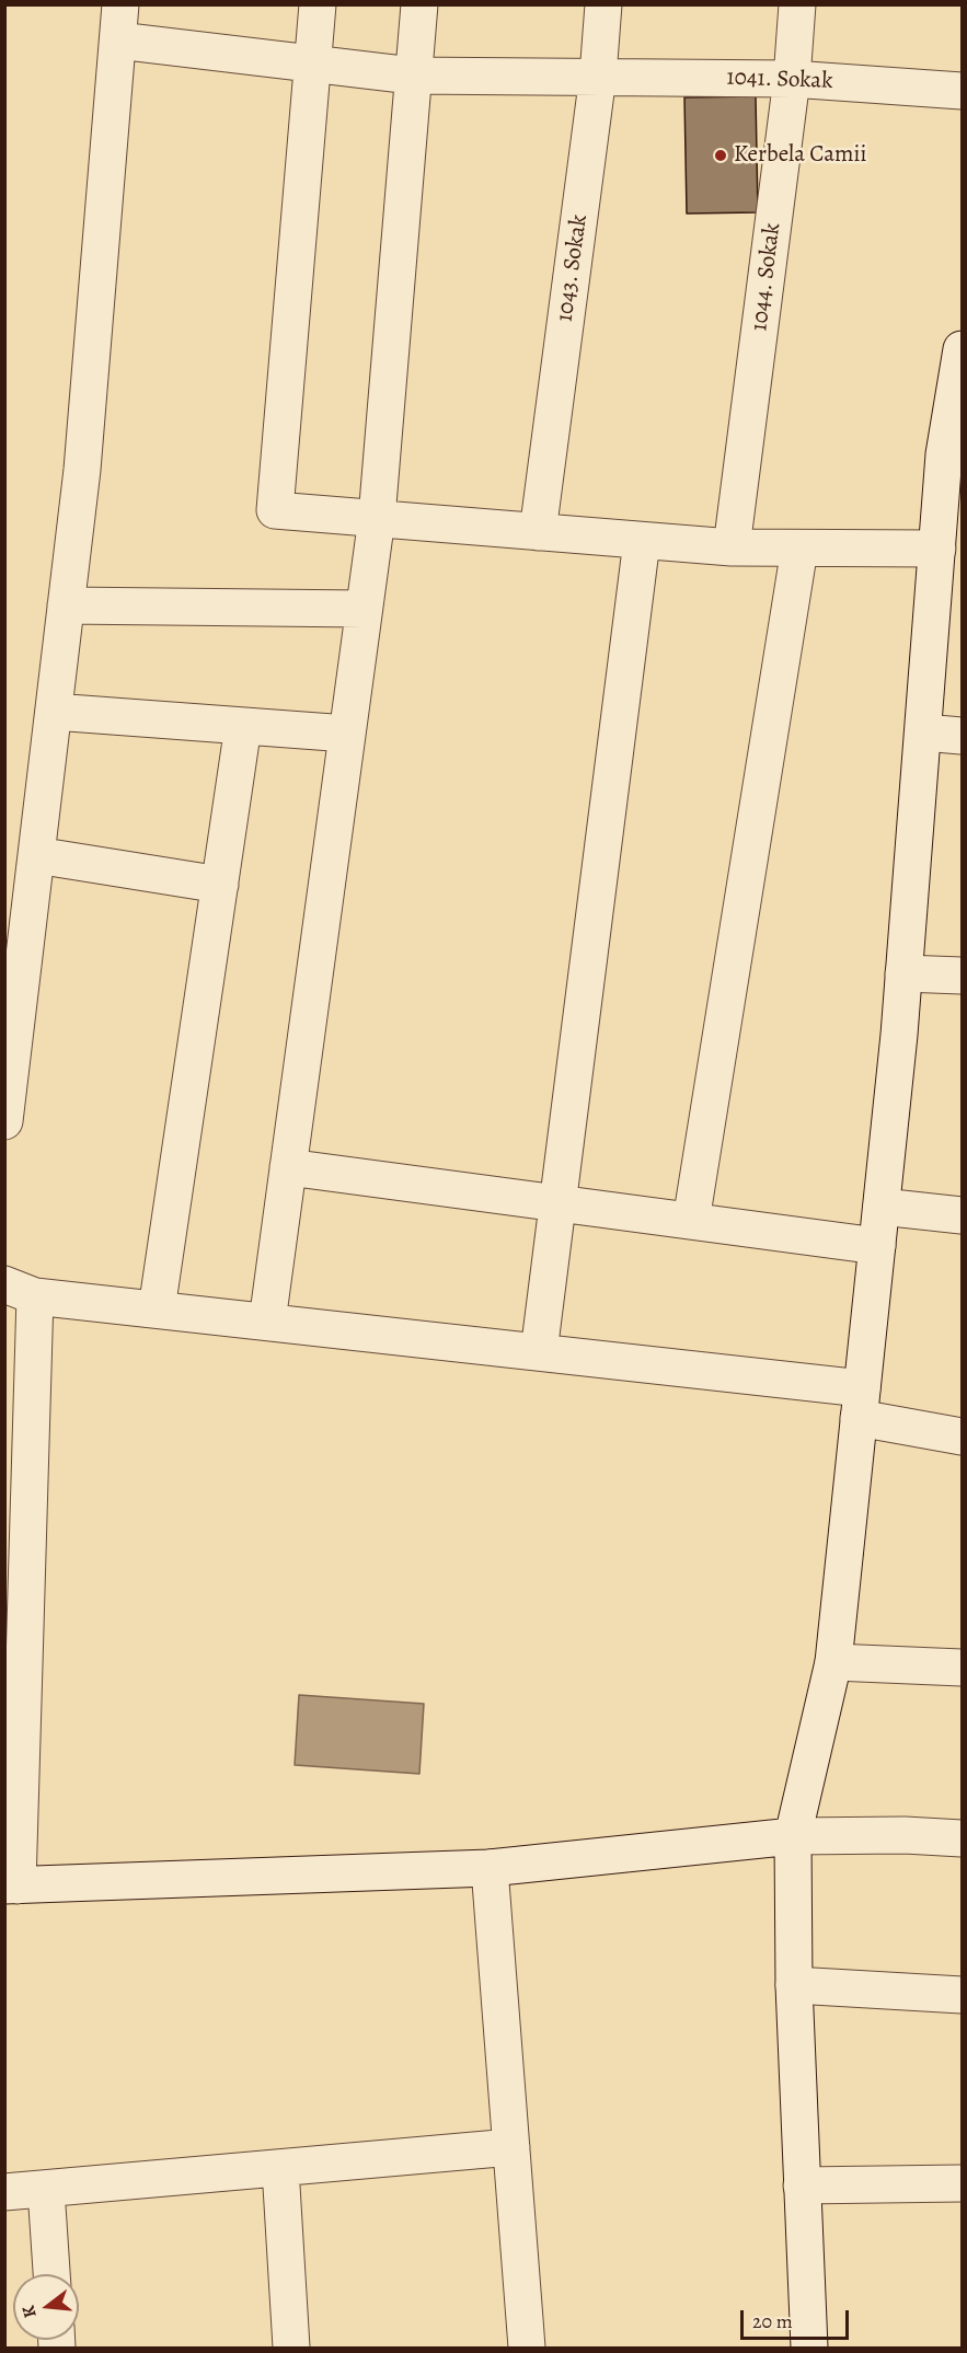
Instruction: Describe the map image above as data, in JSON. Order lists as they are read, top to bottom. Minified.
{"streets":{"street":["1041. Sokak","1043. Sokak","1044. Sokak"]},"crossings":[["1041. Sokak","1043. Sokak"],["1041. Sokak","1044. Sokak"]],"places":["Kerbela Camii"],"scale_bar":"20 m","north":"left"}
